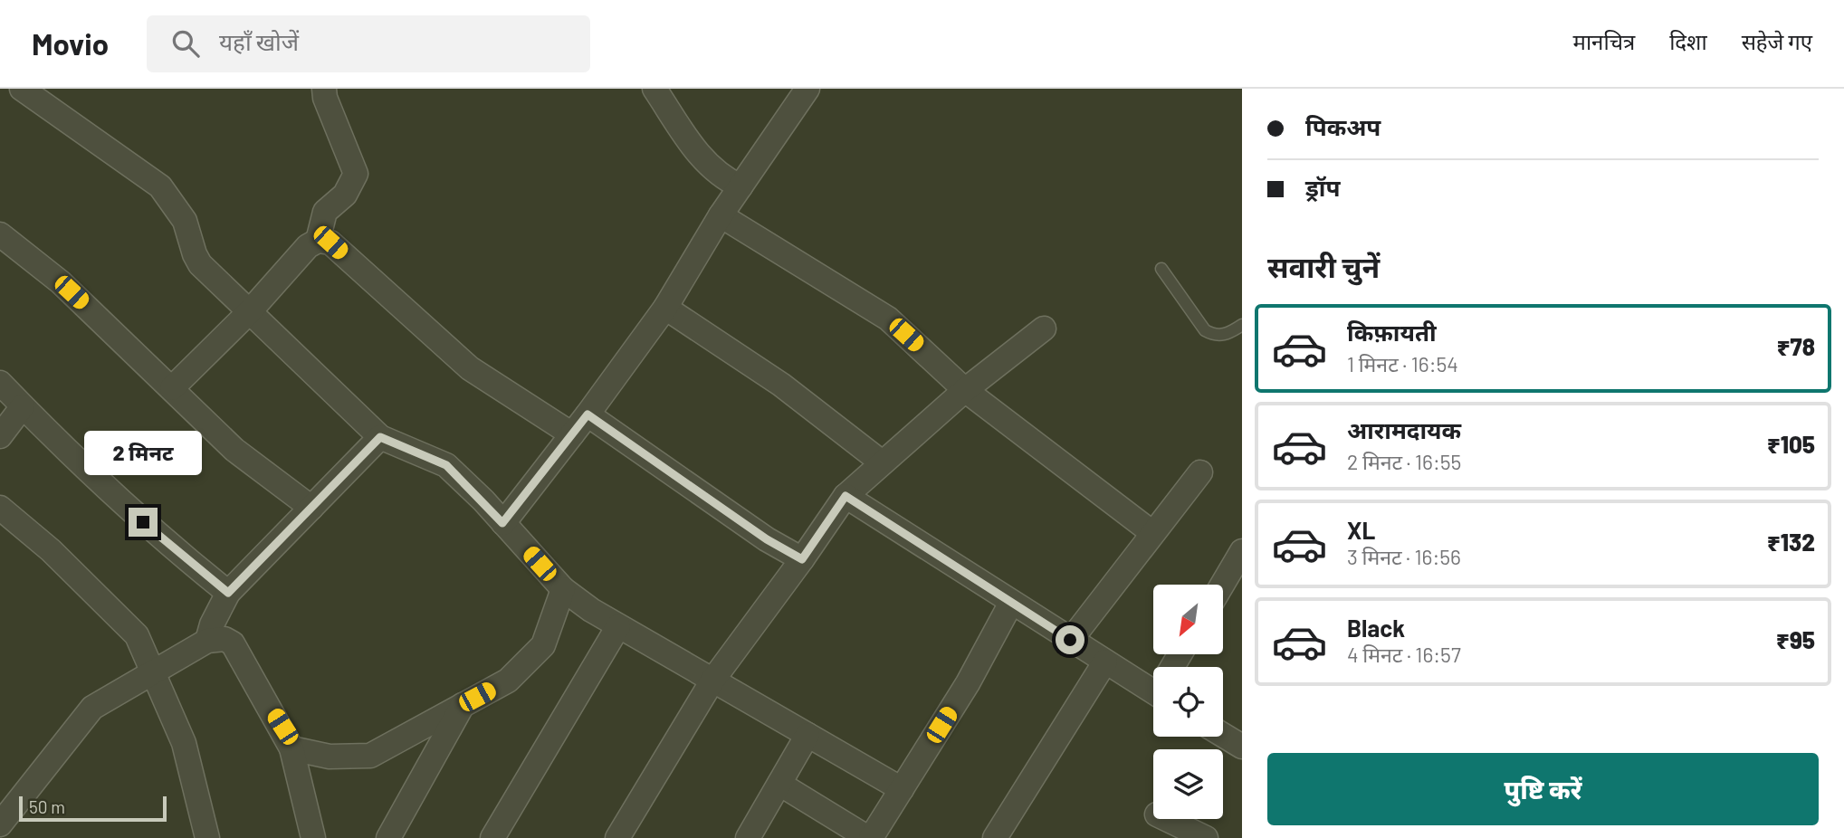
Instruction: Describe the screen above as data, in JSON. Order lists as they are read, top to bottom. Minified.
{"scale_bar":"50 m","north":"bottom left","page":{"header":"Movio","search":"यहाँ खोजें","nav":["मानचित्र","दिशा","सहेजे गए"],"banner":["पिकअप","ड्रॉप"],"heading":"सवारी चुनें","list":[{"name":"किफ़ायती","note":"1 मिनट · 16:54","value":"₹78"},{"name":"आरामदायक","note":"2 मिनट · 16:55","value":"₹105"},{"name":"XL","note":"3 मिनट · 16:56","value":"₹132"},{"name":"Black","note":"4 मिनट · 16:57","value":"₹95"}],"bubble":"2 मिनट","buttons":"पुष्टि करें","scale":"50 m"}}
